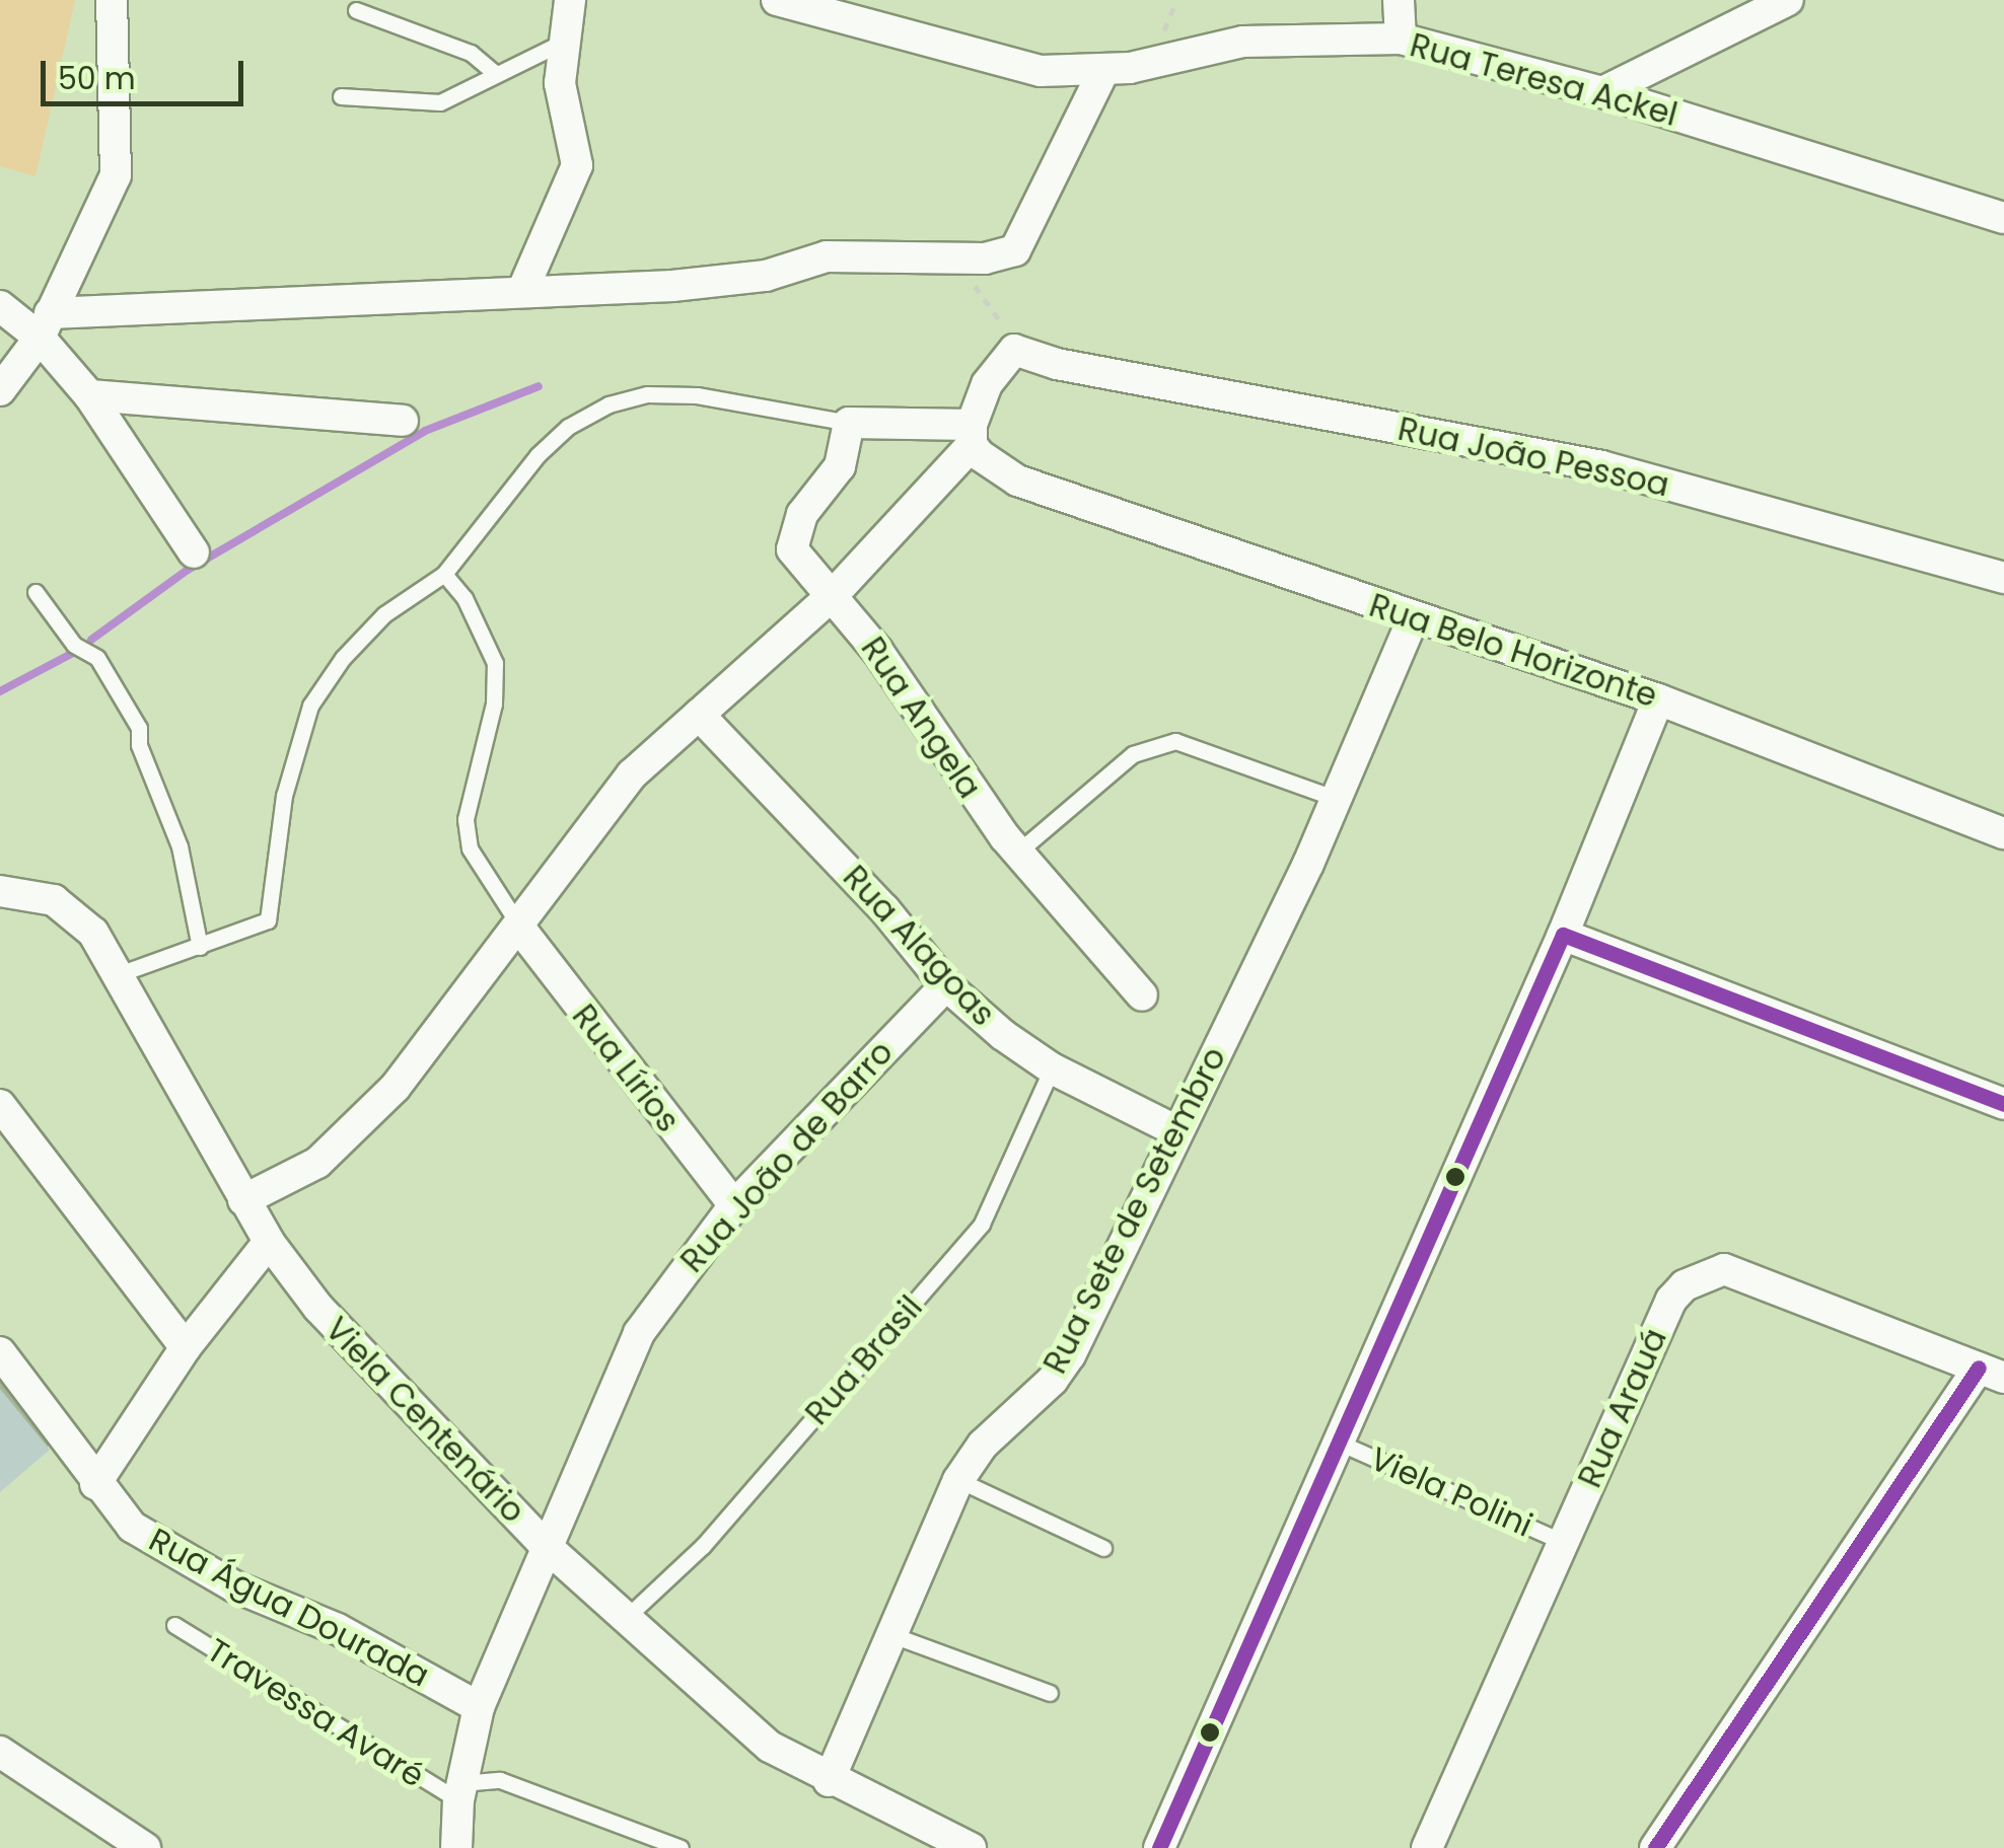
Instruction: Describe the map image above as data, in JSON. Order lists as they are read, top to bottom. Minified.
{"streets":{"street":["Rua Teresa Ackel","Rua João Pessoa","Rua Belo Horizonte","Rua Angela","Rua Alagoas","Rua Lírios","Rua João de Barro","Rua Sete de Setembro","Rua Arauá","Viela Centenário","Rua Água Dourada"],"lane":["Rua Brasil","Viela Polini","Travessa Avaré"]},"crossings":[["Rua Belo Horizonte","Rua Sete de Setembro"],["Rua Alagoas","Rua João de Barro"],["Rua Alagoas","Rua Sete de Setembro"],["Rua Alagoas","Rua Brasil"],["Rua Lírios","Rua João de Barro"],["Rua João de Barro","Viela Centenário"],["Rua João de Barro","Rua Água Dourada"],["Rua João de Barro","Travessa Avaré"],["Rua Sete de Setembro","Viela Centenário"],["Rua Brasil","Viela Centenário"],["Rua Arauá","Viela Polini"]],"scale_bar":"50 m"}
